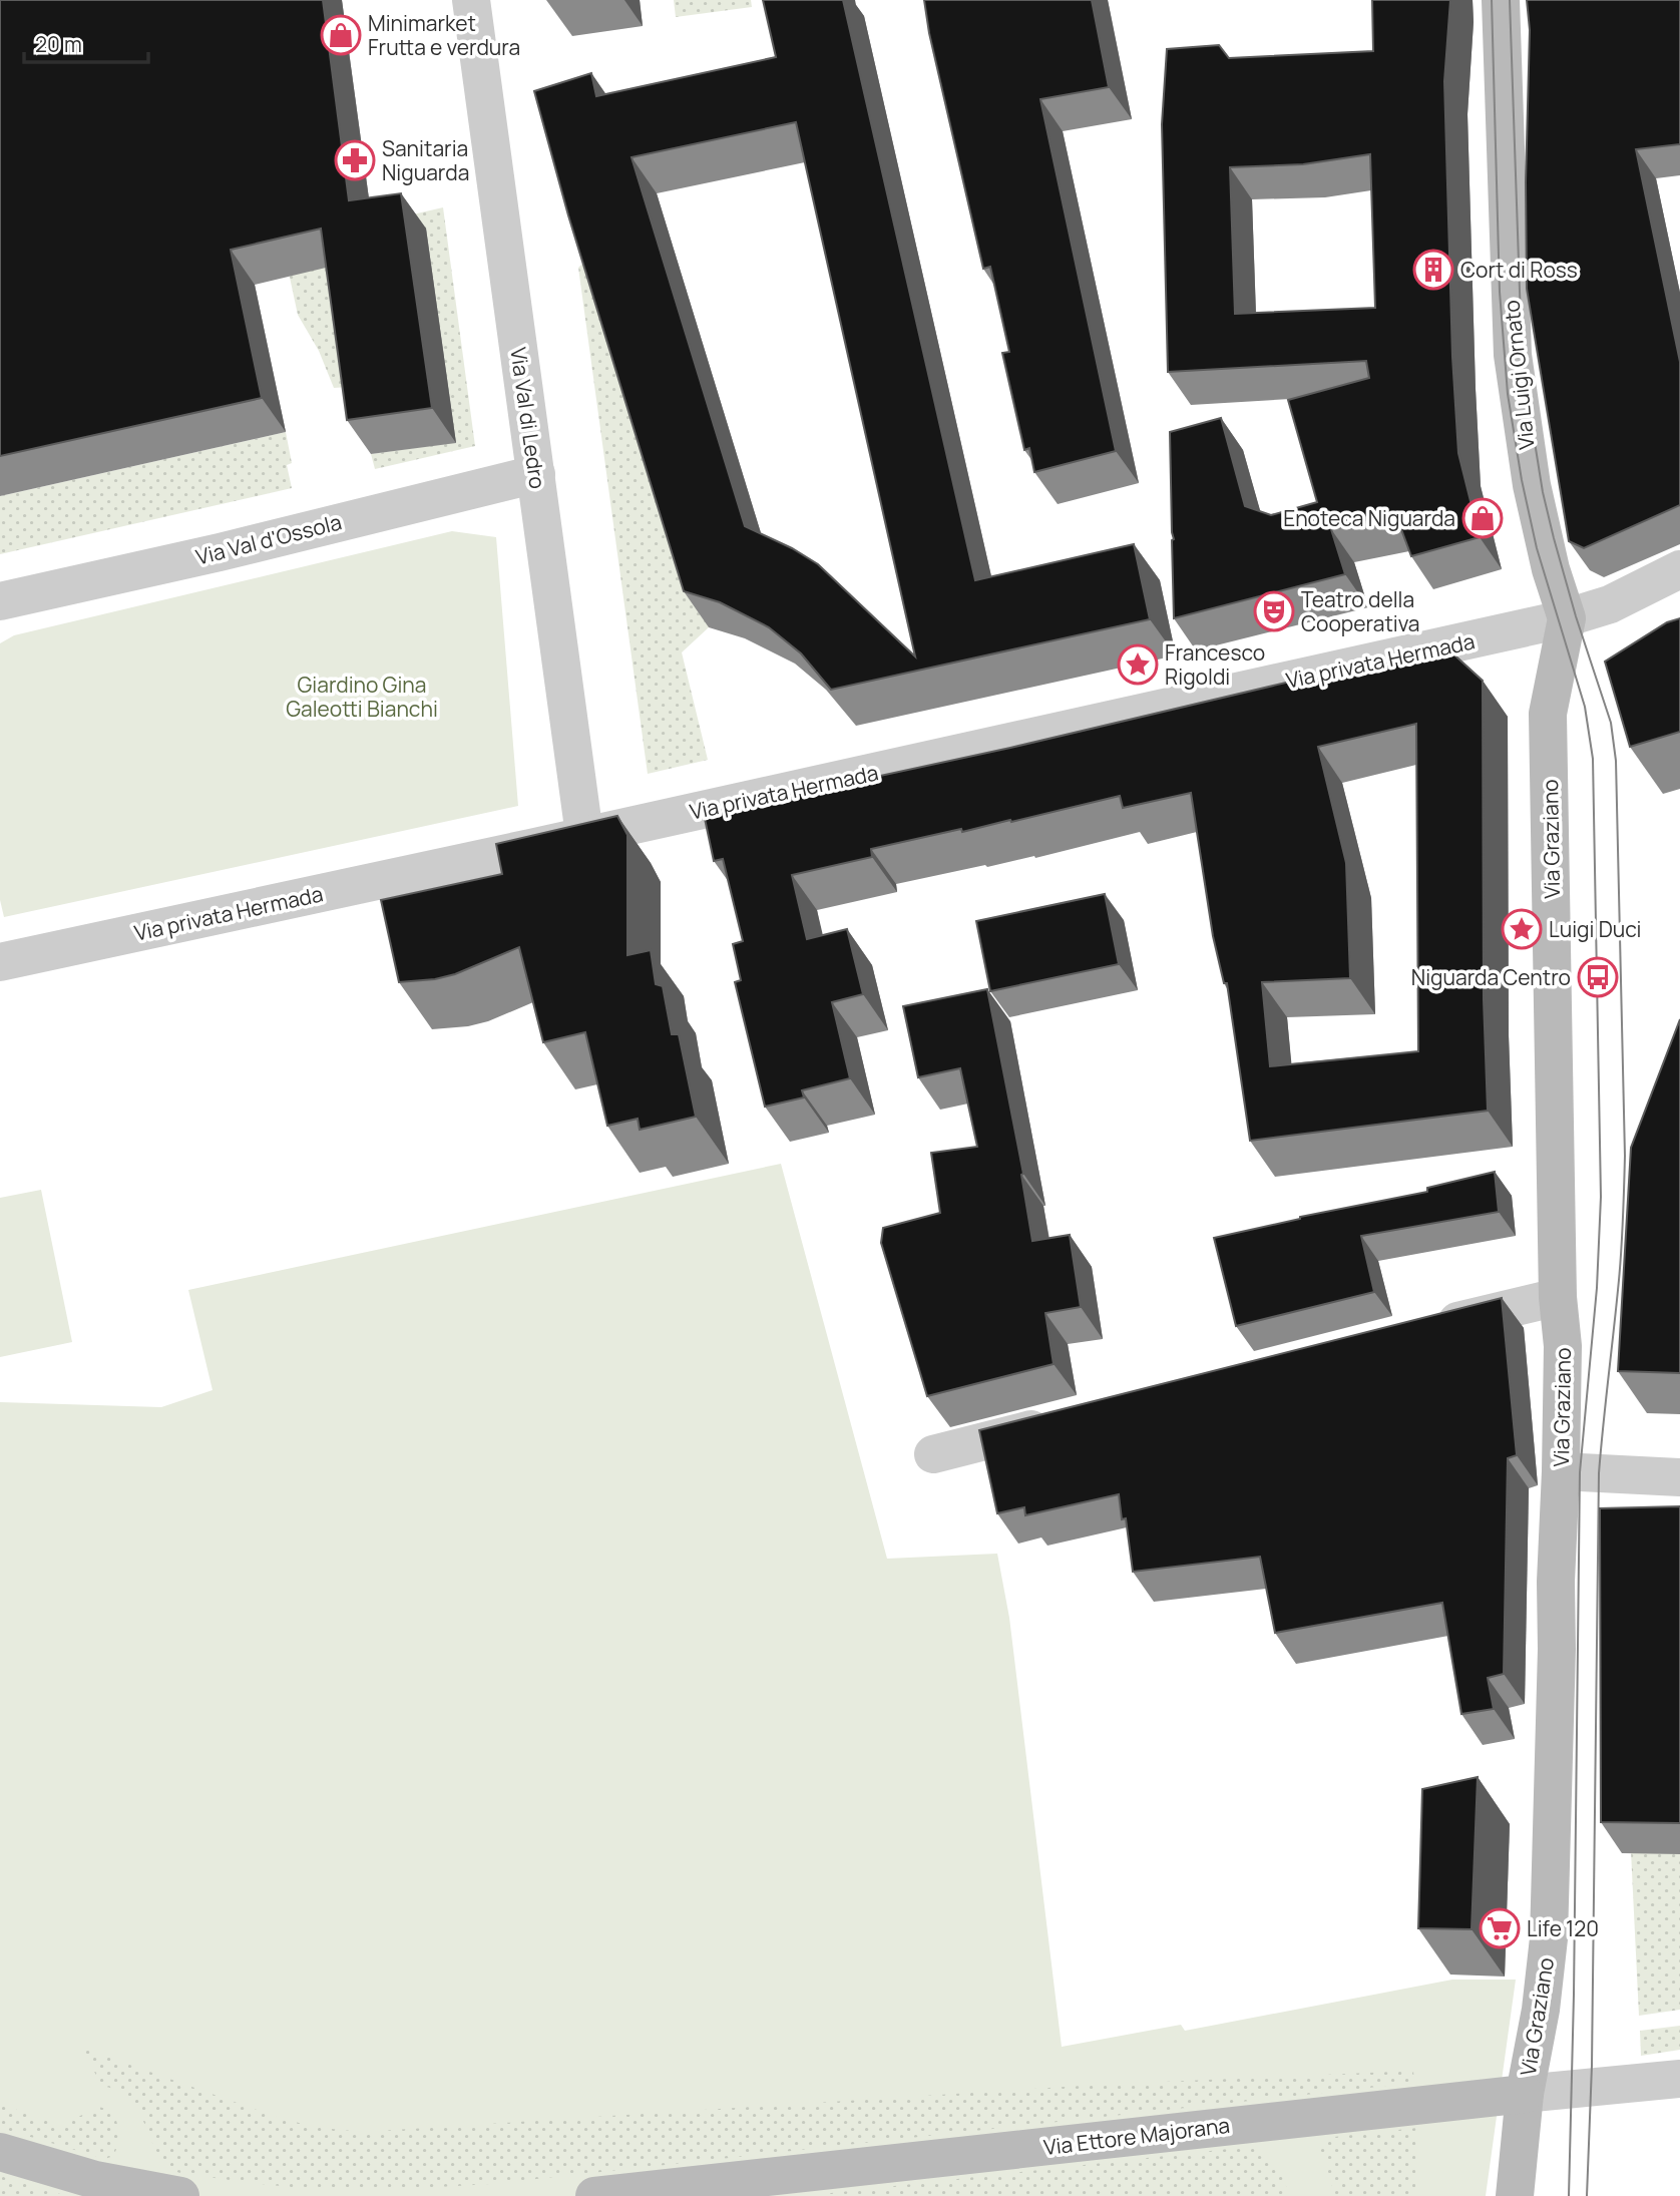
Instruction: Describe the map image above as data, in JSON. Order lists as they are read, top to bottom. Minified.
{"streets":{"main road":["Via Luigi Ornato","Via Graziano","Via Ettore Majorana"],"street":["Via Val di Ledro","Via Val d'Ossola","Via privata Hermada"]},"crossings":[["Via Luigi Ornato","Via privata Hermada"],["Via Luigi Ornato","Via Graziano"],["Via Val di Ledro","Via Val d'Ossola"],["Via Val di Ledro","Via privata Hermada"],["Via privata Hermada","Via Graziano"],["Via Graziano","Via Ettore Majorana"]],"parks":["Giardino Gina Galeotti Bianchi"],"places":{"shop":["Minimarket Frutta e verdura","Enoteca Niguarda"],"pharmacy":["Sanitaria Niguarda"],"building":["Cort di Ross"],"theatre":["Teatro della Cooperativa"],"place":["Francesco Rigoldi","Luigi Duci"],"bus stop":["Niguarda Centro"],"supermarket":["Life 120"]},"scale_bar":"20 m"}
